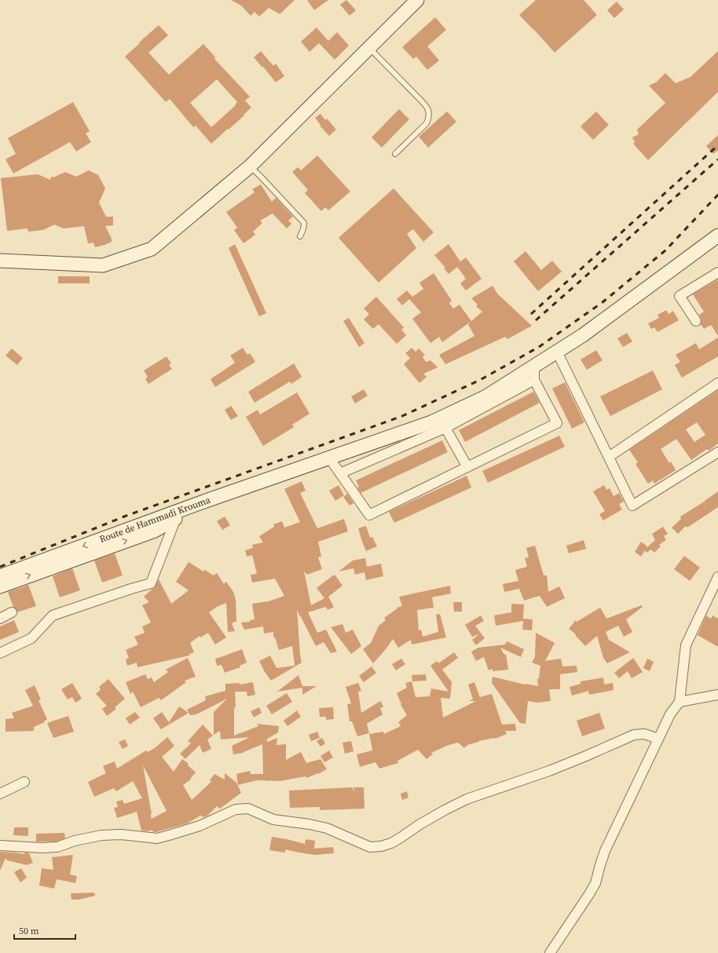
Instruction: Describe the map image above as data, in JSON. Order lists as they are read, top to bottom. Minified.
{"streets":{"street":["Route de Hammadi Krouma"]},"scale_bar":"50 m"}
